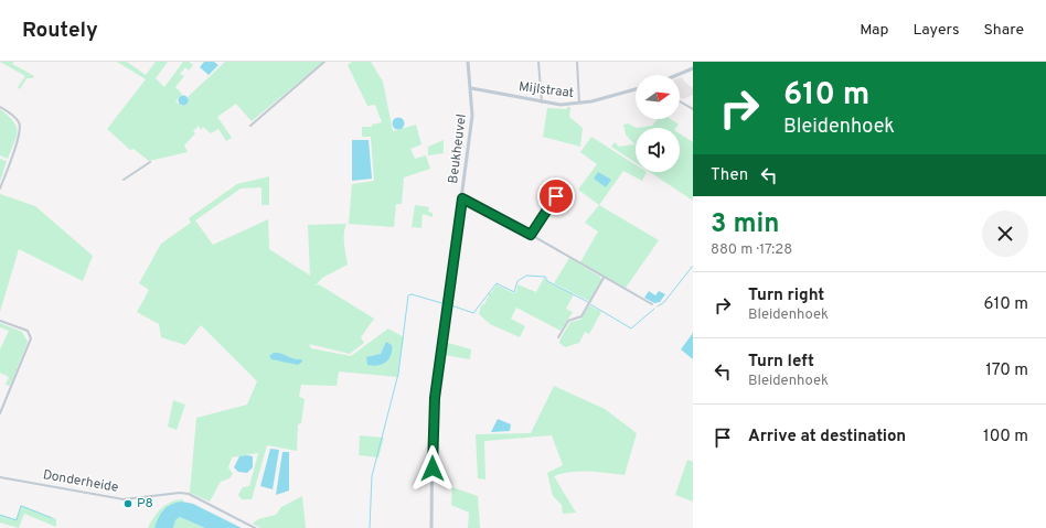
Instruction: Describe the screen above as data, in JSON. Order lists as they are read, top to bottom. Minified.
{"streets":{"street":["Mijlstraat","Beukheuvel","Donderheide"]},"crossings":[["Mijlstraat","Beukheuvel"]],"places":["P8"],"north":"right","page":{"header":"Routely","nav":["Map","Layers","Share"],"turn":["610 m","Bleidenhoek"],"then":"Then","heading":["3 min","880 m · 17:28"],"list":[{"name":"Turn right","note":"Bleidenhoek","value":"610 m"},{"name":"Turn left","note":"Bleidenhoek","value":"170 m"},{"name":"Arrive at destination","value":"100 m"}]}}
